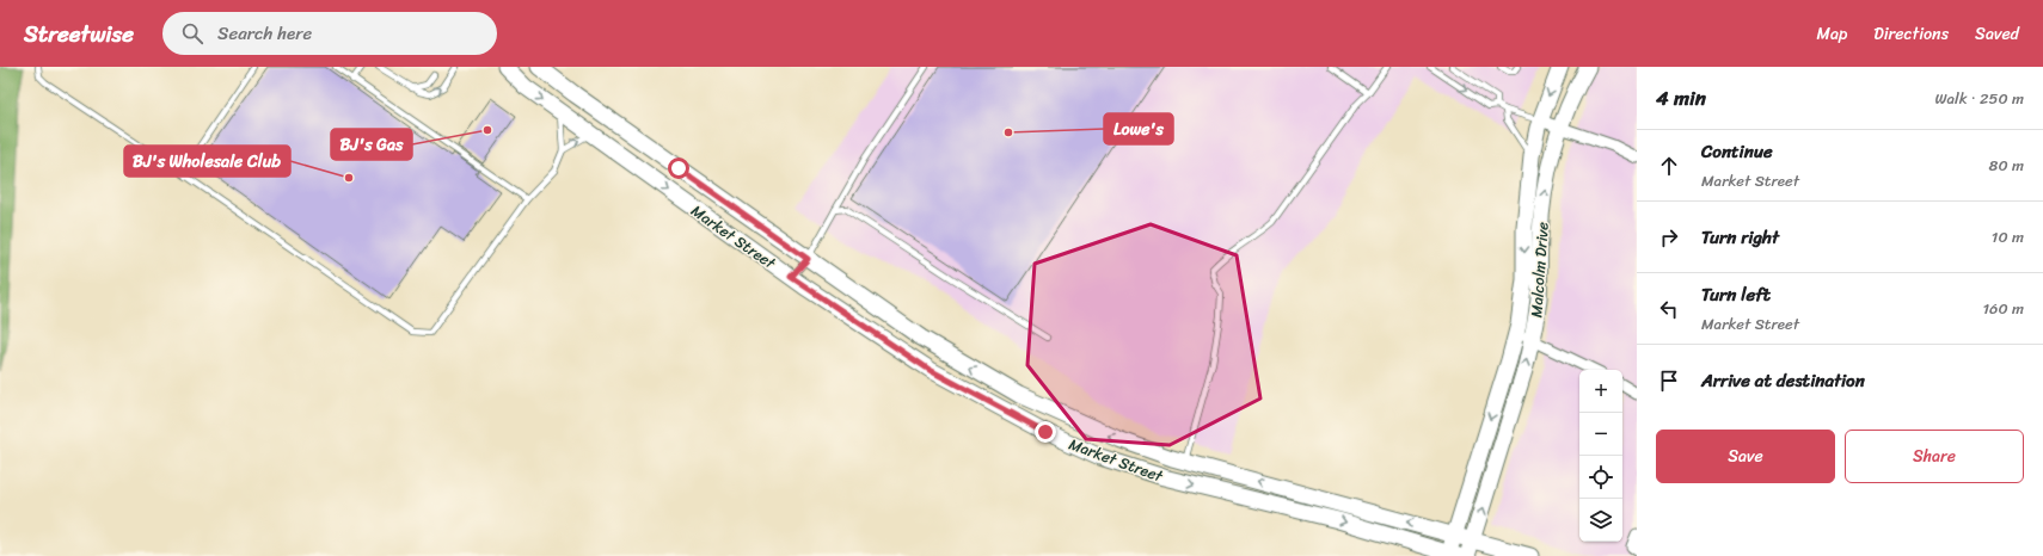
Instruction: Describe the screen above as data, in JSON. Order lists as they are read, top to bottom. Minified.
{"streets":{"street":["Market Street","Malcolm Drive"]},"crossings":[["Market Street","Malcolm Drive"]],"places":["BJ's Gas","Lowe's","BJ's Wholesale Club"],"page":{"header":"Streetwise","search":"Search here","nav":["Map","Directions","Saved"],"heading":["4 min","Walk · 250 m"],"list":[["Continue","Market Street","80 m"],["Turn right","10 m"],["Turn left","Market Street","160 m"],"Arrive at destination"],"map_buttons":["+","−"],"buttons":["Save","Share"]}}
